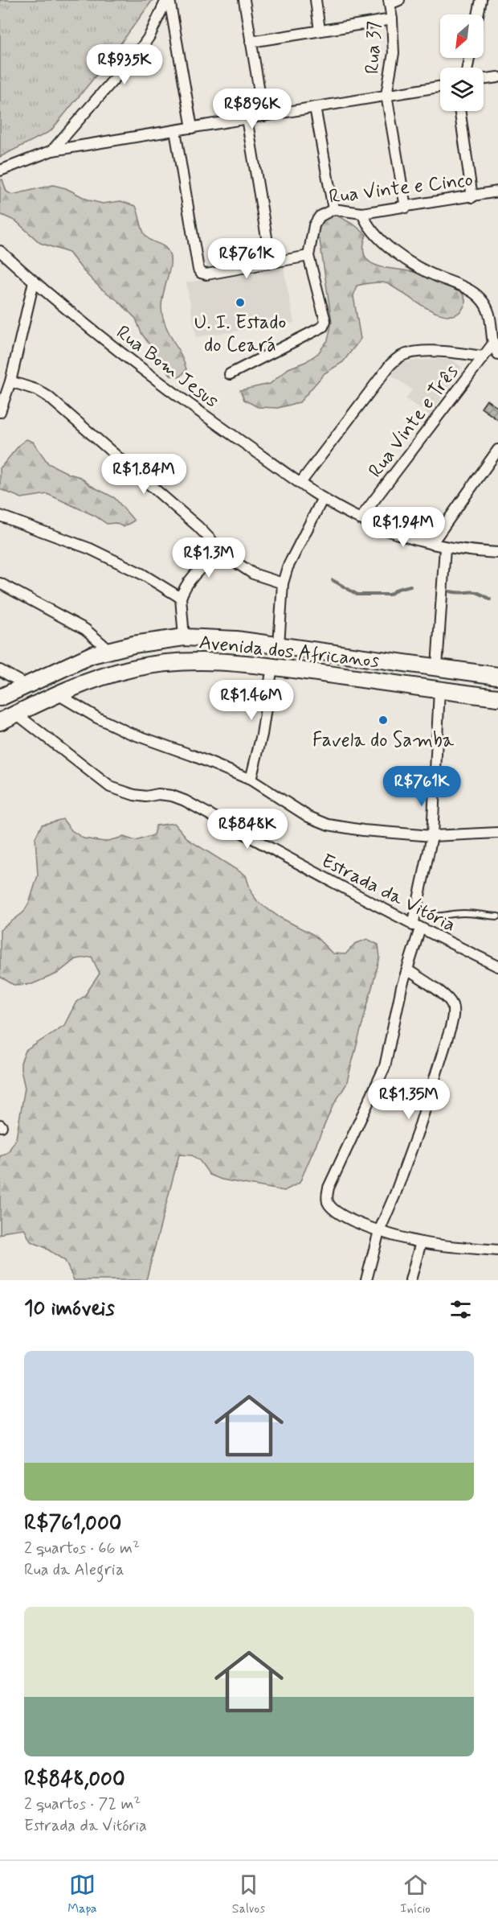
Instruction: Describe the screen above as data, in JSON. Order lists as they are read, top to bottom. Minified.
{"streets":{"main road":["Avenida dos Africanos"],"street":["Rua 37","Rua Vinte e Cinco","Rua Bom Jesus","Rua Vinte e Três","Estrada da Vitória"]},"crossings":[["Rua 37","Rua Vinte e Cinco"],["Rua Bom Jesus","Rua Vinte e Três"],["Avenida dos Africanos","Estrada da Vitória"]],"places":["U. I. Estado do Ceará","Favela do Samba"],"north":"bottom left","page":{"price":["R$935K","R$896K","R$761K","R$1.84M","R$1.94M","R$1.3M","R$1.46M","R$761K","R$848K","R$1.35M"],"heading":"10 imóveis","list":[{"name":"R$761,000","note":"2 quartos · 66 m² · Rua da Alegria"},{"name":"R$848,000","note":"2 quartos · 72 m² · Estrada da Vitória"}],"tabs":["Mapa","Salvos","Início"]}}
